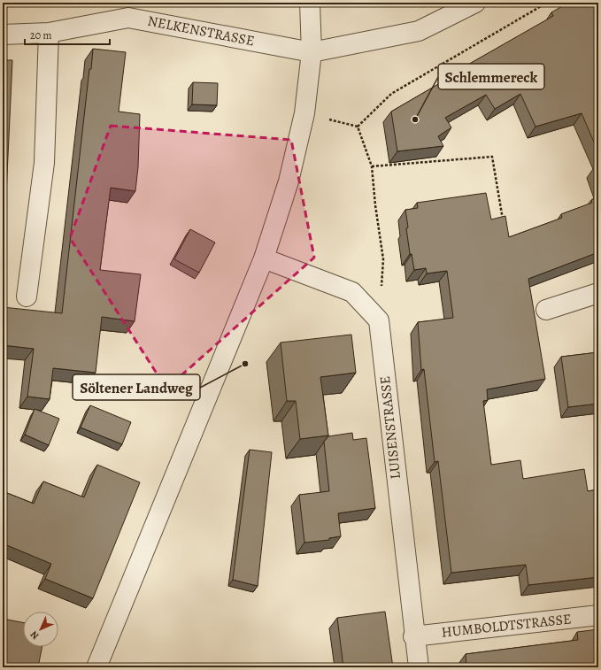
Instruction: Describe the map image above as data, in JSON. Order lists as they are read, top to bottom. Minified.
{"streets":{"street":["NELKENSTRASSE","LUISENSTRASSE","HUMBOLDTSTRASSE"]},"crossings":[["LUISENSTRASSE","HUMBOLDTSTRASSE"]],"places":["Schlemmereck","Söltener Landweg"],"scale_bar":"20 m","north":"bottom left"}
